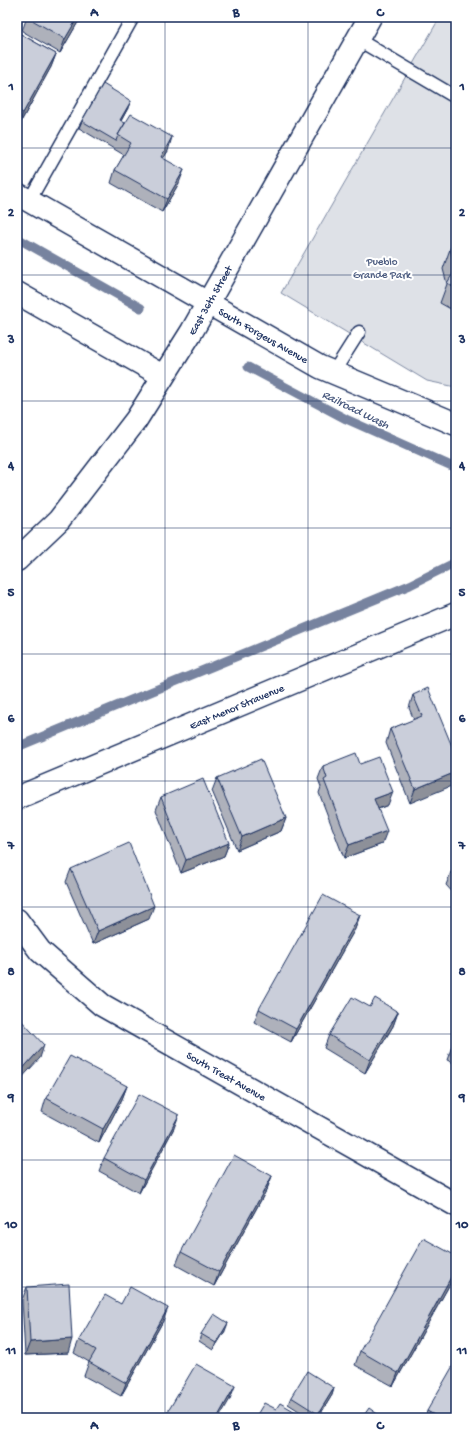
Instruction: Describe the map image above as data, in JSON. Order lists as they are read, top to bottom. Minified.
{"streets":{"street":["East 36th Street","South Forgeus Avenue","East Menor Stravenue","South Treat Avenue"]},"crossings":[["East 36th Street","South Forgeus Avenue"]],"water":["Railroad Wash"],"parks":["Pueblo Grande Park"],"grid":{"columns":["A","B","C"],"rows":["1","2","3","4","5","6","7","8","9","10","11"]}}
